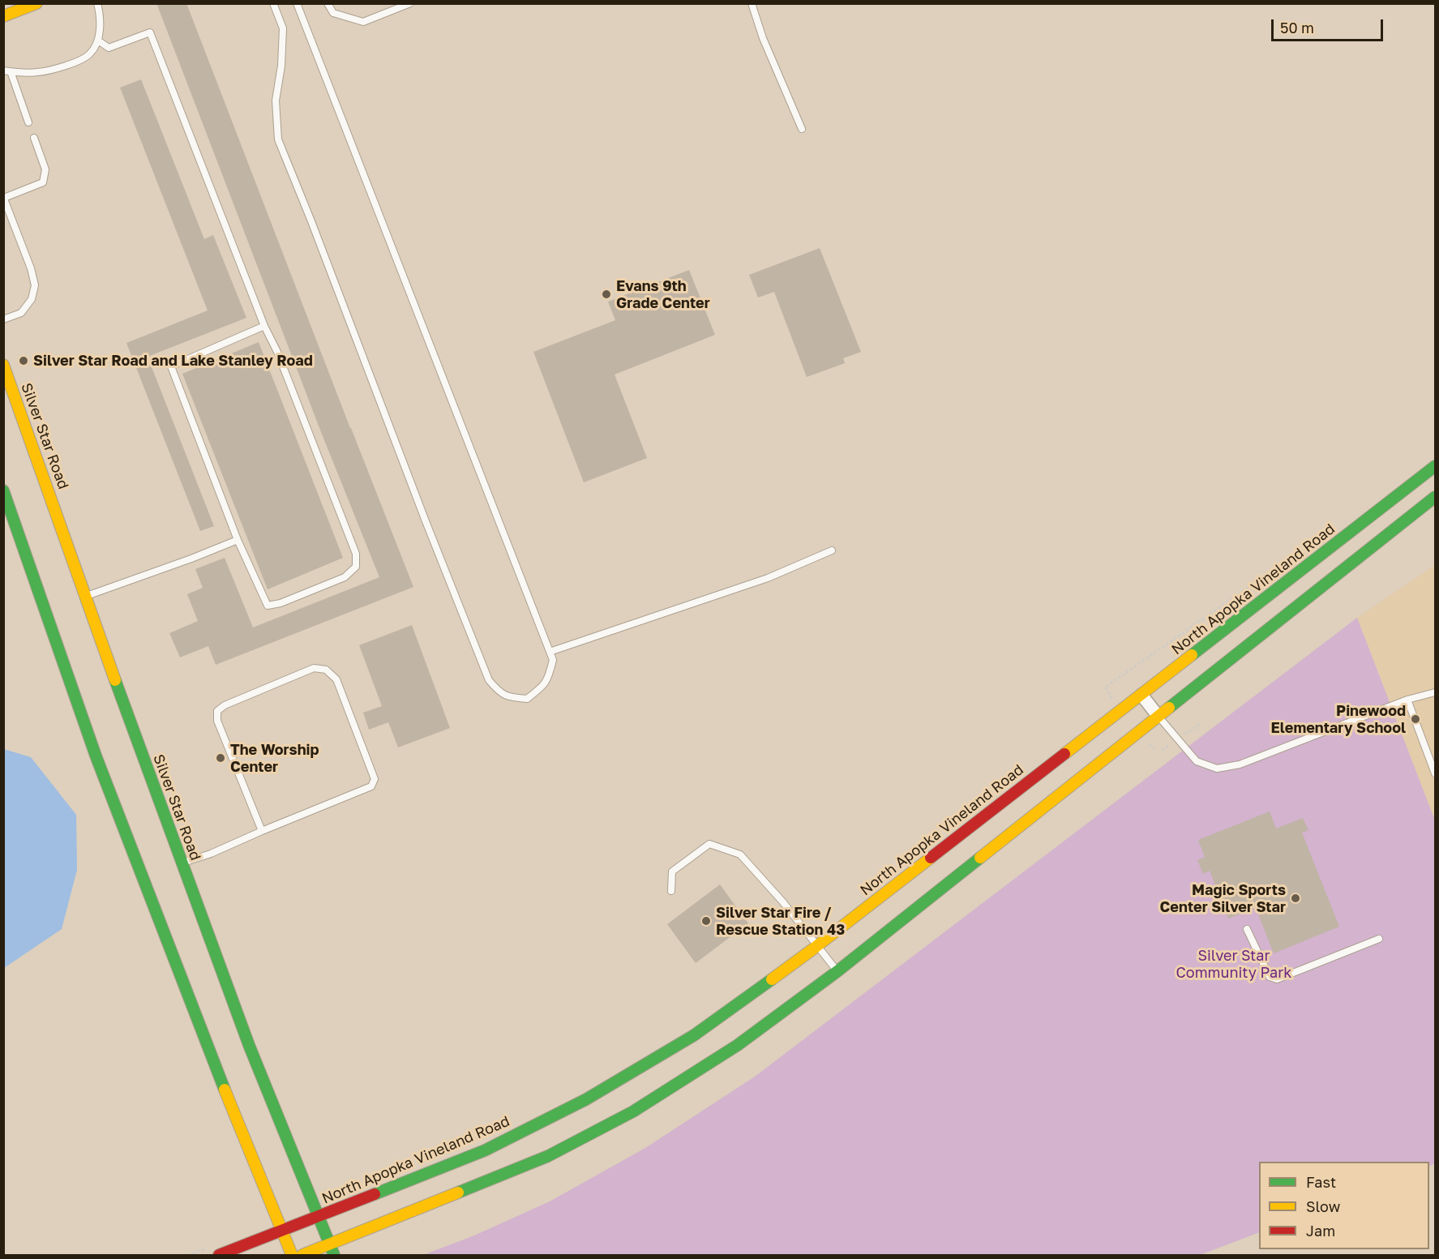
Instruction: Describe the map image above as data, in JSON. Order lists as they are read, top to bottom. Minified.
{"streets":{"main road":["Silver Star Road","North Apopka Vineland Road"]},"crossings":[["Silver Star Road","North Apopka Vineland Road"]],"parks":["Silver Star Community Park"],"places":["Evans 9th Grade Center","Silver Star Road and Lake Stanley Road","Pinewood Elementary School","The Worship Center","Magic Sports Center Silver Star","Silver Star Fire / Rescue Station 43"],"legend":["Fast","Slow","Jam"],"scale_bar":"50 m"}
